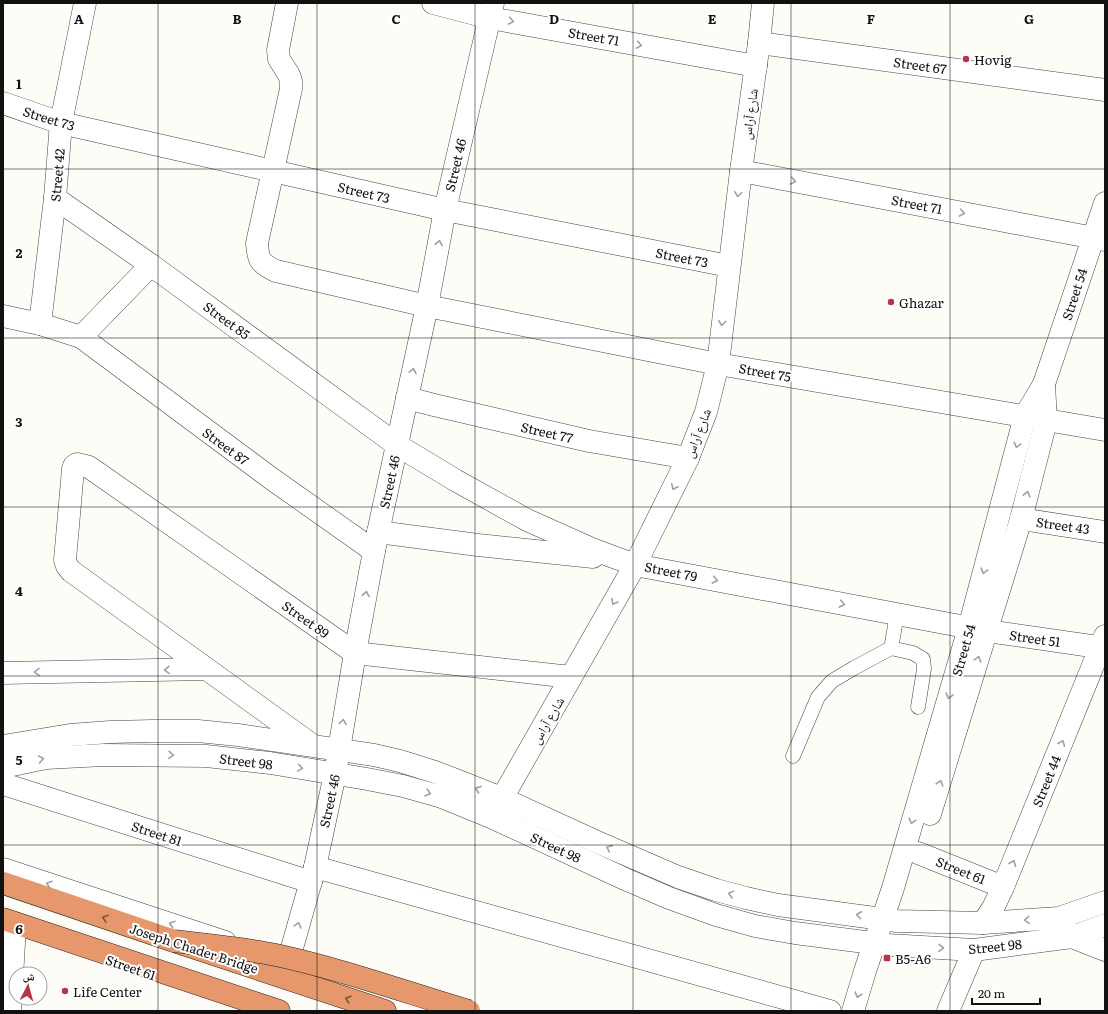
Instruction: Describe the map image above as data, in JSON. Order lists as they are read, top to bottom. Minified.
{"streets":{"highway":["Joseph Chader Bridge"],"street":["Street 71","Street 67","شارع آراس","Street 73","Street 46","Street 42","Street 54","Street 85","Street 75","Street 77","Street 87","Street 43","Street 79","Street 89","Street 51","Street 98","Street 44","Street 81","Street 61"]},"crossings":[["Street 71","شارع آراس"],["Street 71","Street 46"],["Street 71","Street 54"],["Street 67","شارع آراس"],["شارع آراس","Street 73"],["شارع آراس","Street 75"],["شارع آراس","Street 77"],["شارع آراس","Street 79"],["شارع آراس","Street 89"],["شارع آراس","Street 98"],["Street 73","Street 46"],["Street 73","Street 42"],["Street 73","Street 75"],["Street 46","Street 85"],["Street 46","Street 75"],["Street 46","Street 77"],["Street 46","Street 87"],["Street 46","Street 79"],["Street 46","Street 89"],["Street 46","Street 98"],["Street 46","Street 81"],["Street 42","Street 85"],["Street 42","Street 87"],["Street 54","Street 75"],["Street 54","Street 43"],["Street 54","Street 79"],["Street 54","Street 51"],["Street 54","Street 98"],["Street 54","Street 61"],["Street 85","Street 79"],["Street 79","Street 51"],["Street 51","Street 44"],["Street 98","Street 44"],["Street 44","Street 61"]],"one_way":["Street 71","شارع آراس","Street 46","Street 79","Street 44"],"places":{"other":["Hovig","Ghazar","Life Center"],"transit":["B5-A6"]},"scale_bar":"20 m","north":"top","grid":{"columns":["A","B","C","D","E","F","G"],"rows":["1","2","3","4","5","6"]}}
